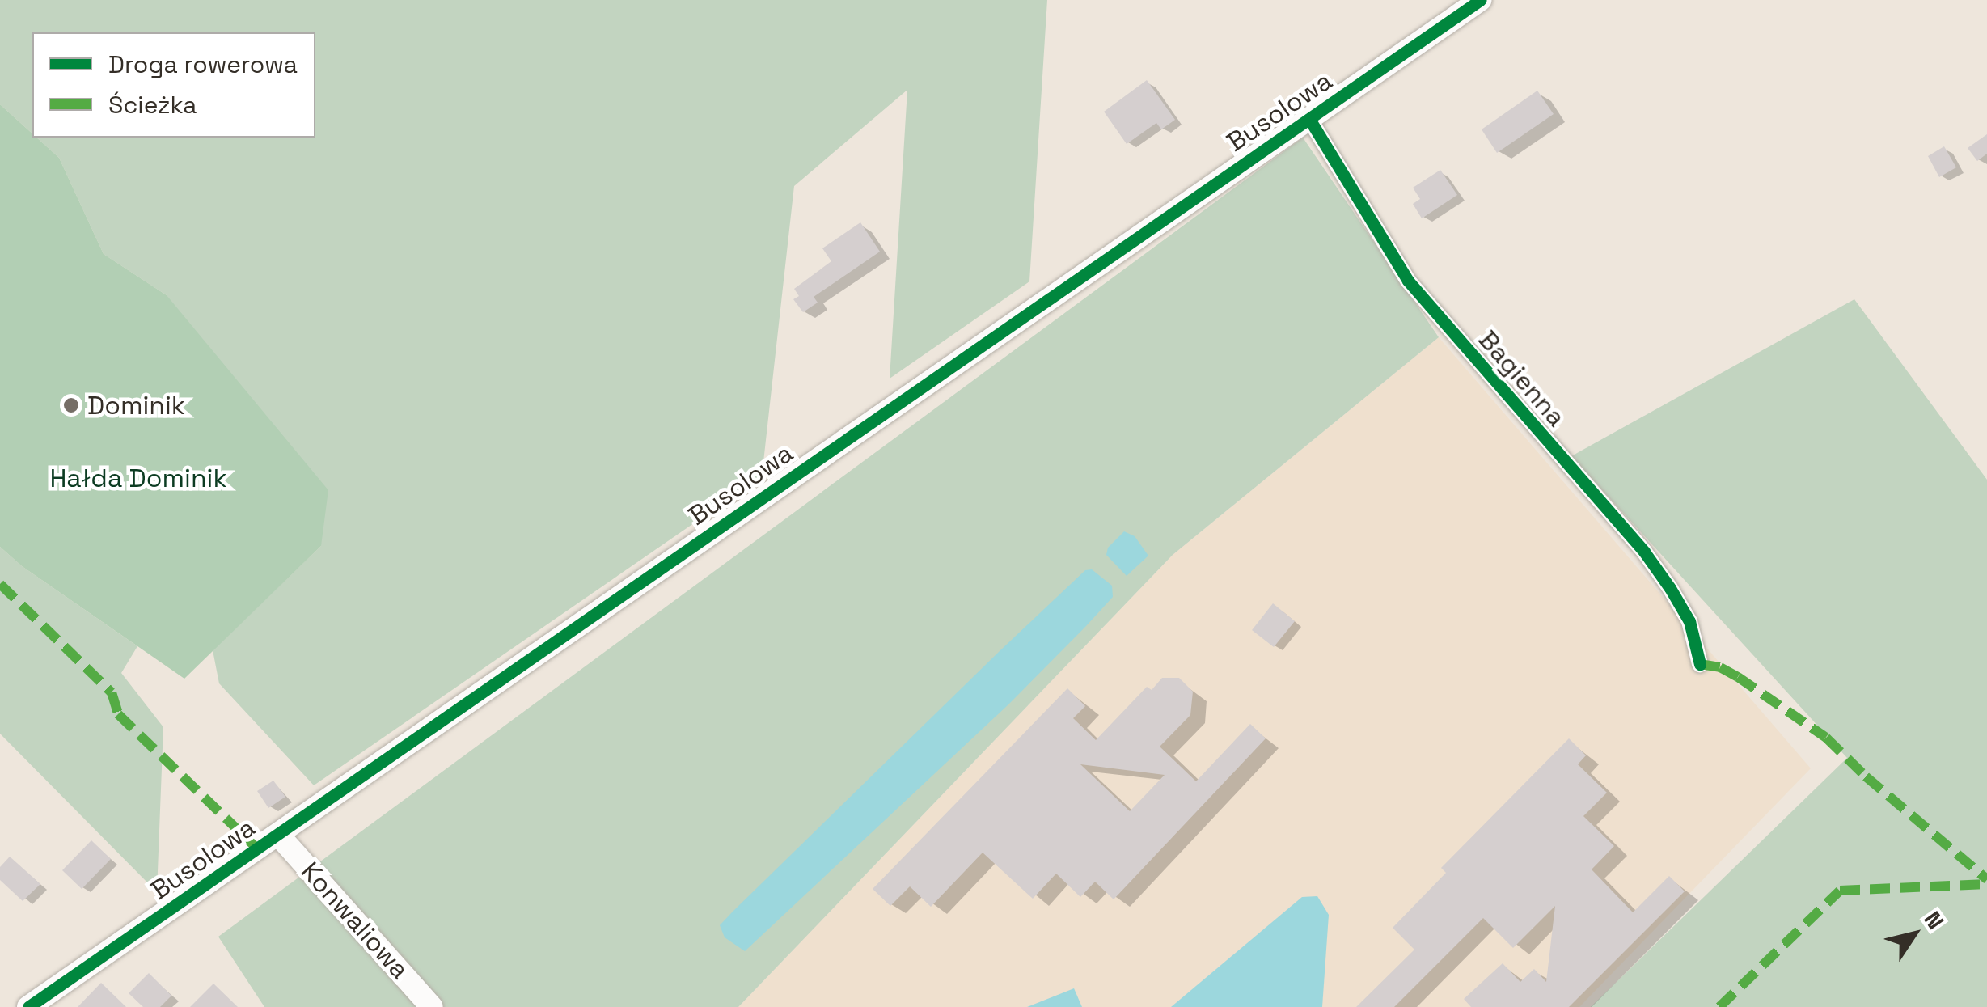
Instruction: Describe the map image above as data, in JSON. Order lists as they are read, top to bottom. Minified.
{"streets":{"street":["Busolowa","Bagienna","Konwaliowa"]},"crossings":[["Busolowa","Bagienna"],["Busolowa","Konwaliowa"]],"parks":["Hałda Dominik"],"places":["Dominik"],"legend":["Droga rowerowa","Ścieżka"],"north":"top right"}
